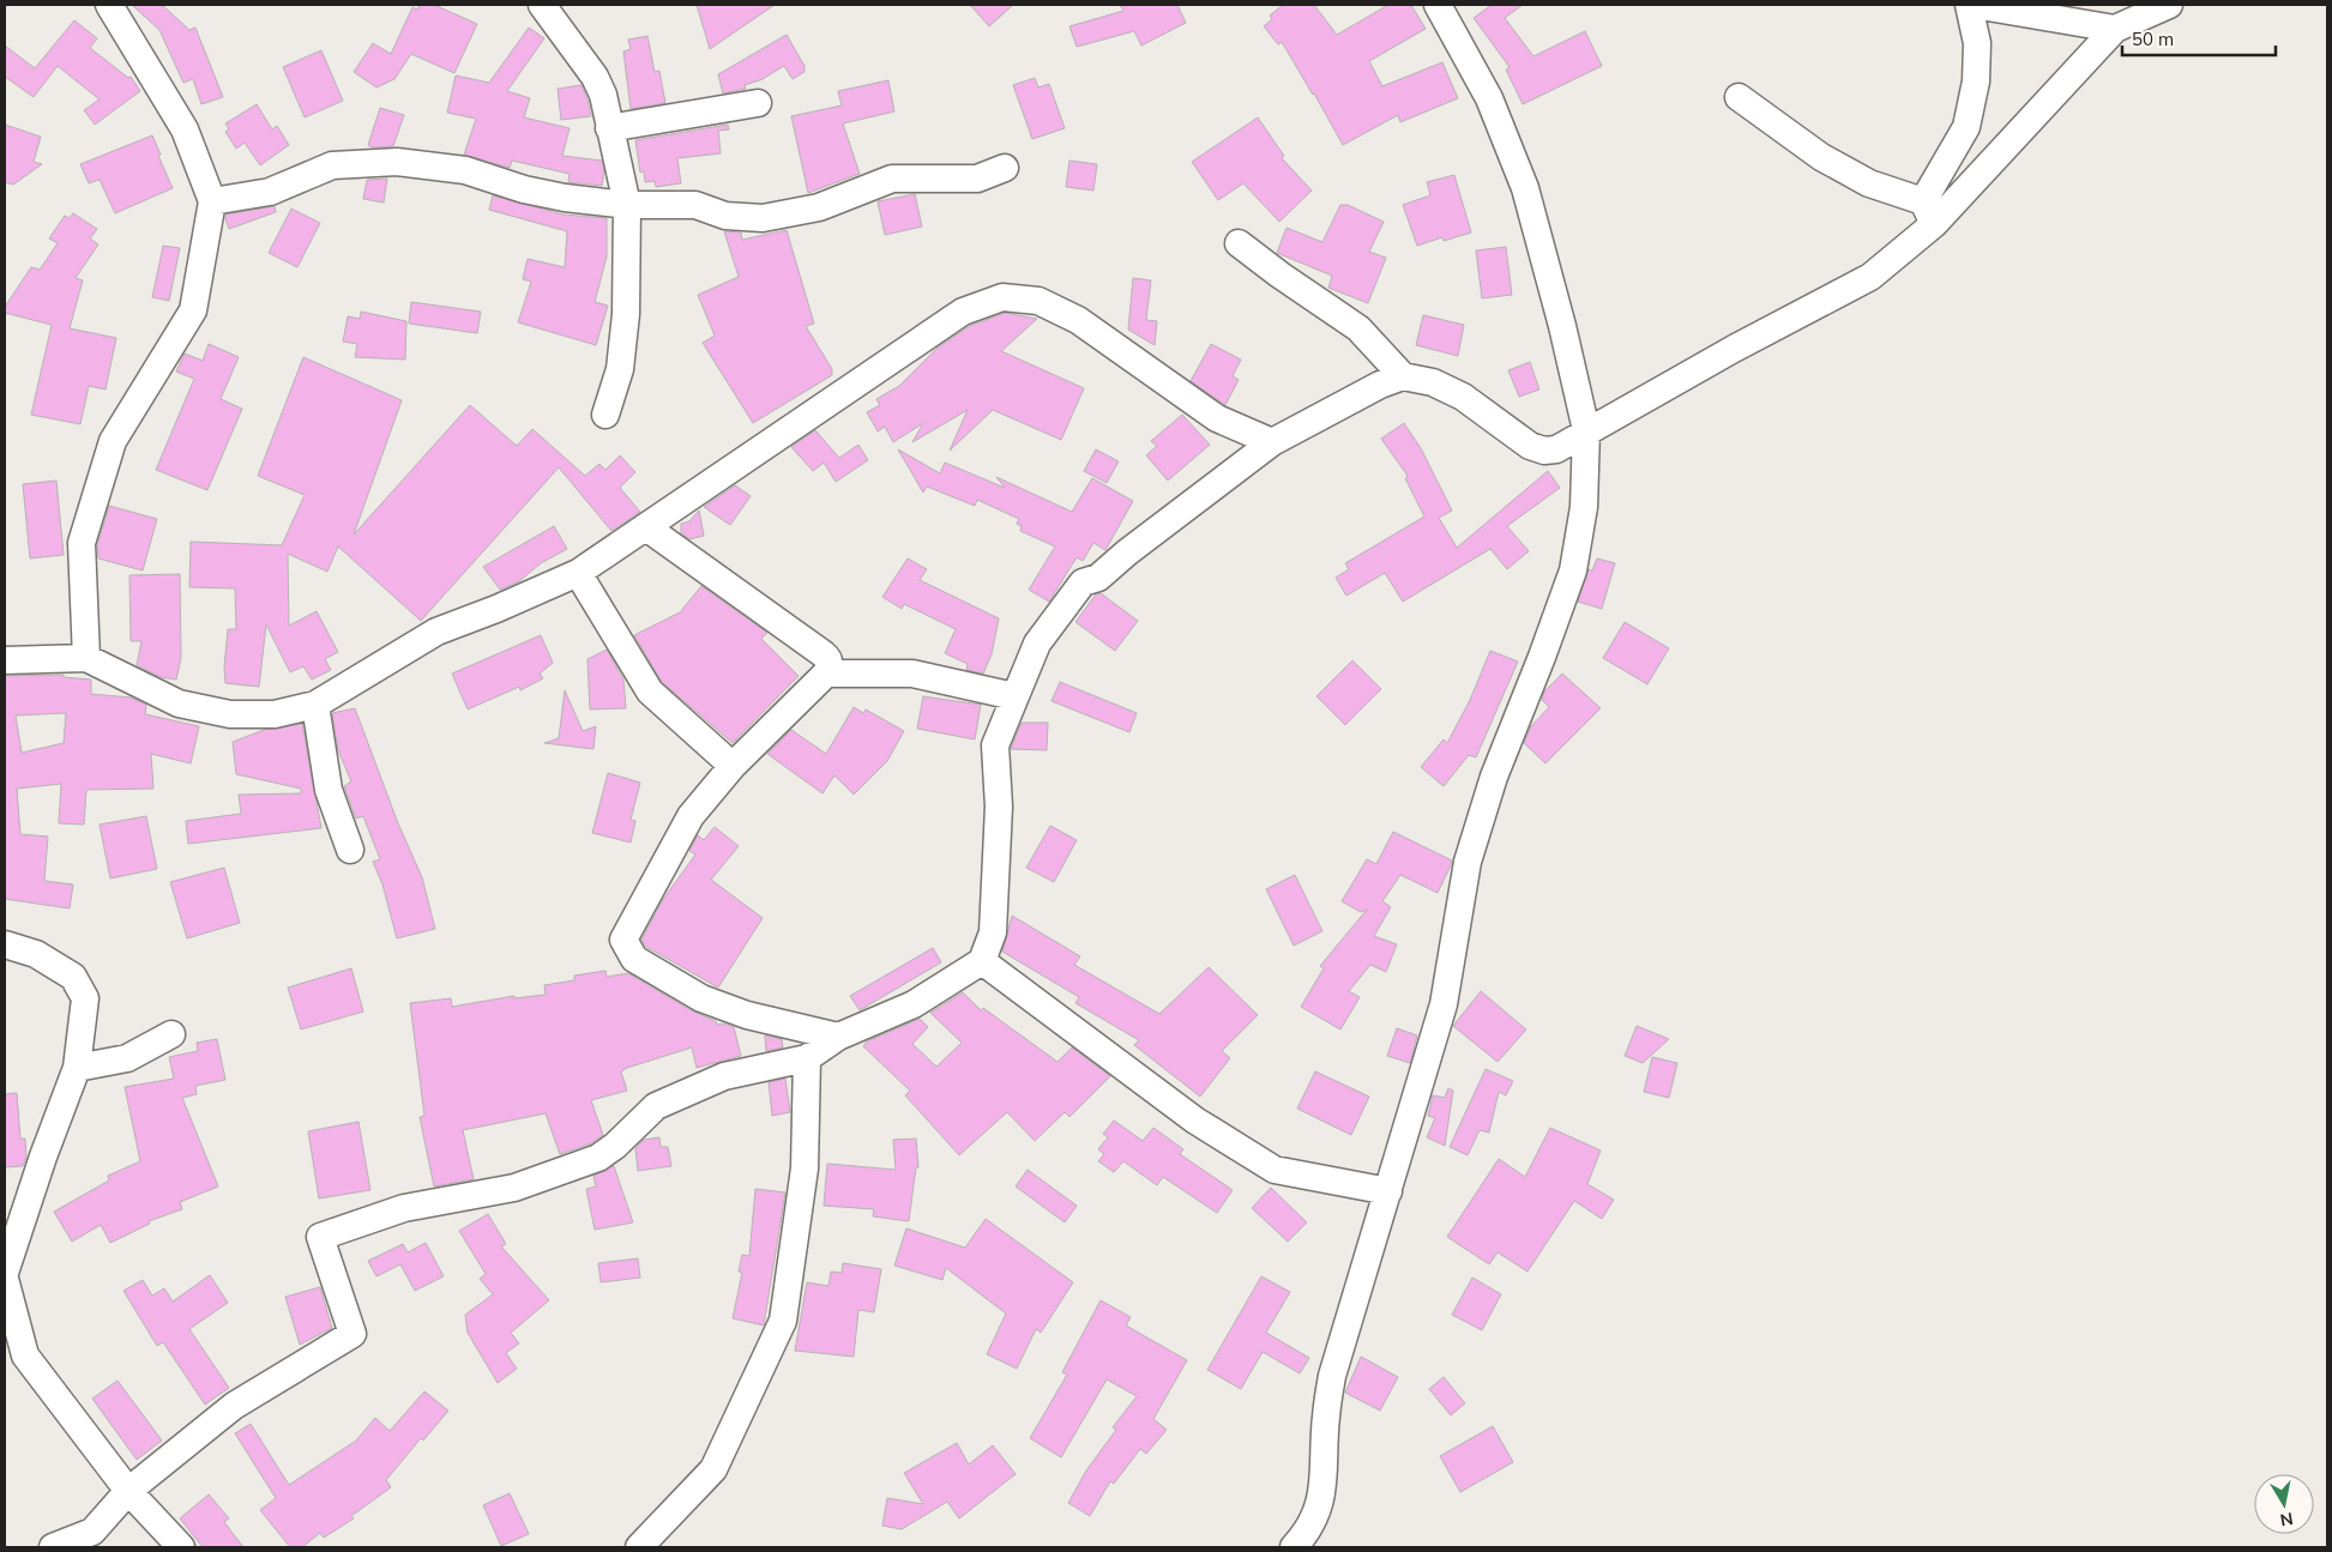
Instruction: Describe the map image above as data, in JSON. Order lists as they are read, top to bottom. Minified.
{"scale_bar":"50 m","north":"bottom"}
